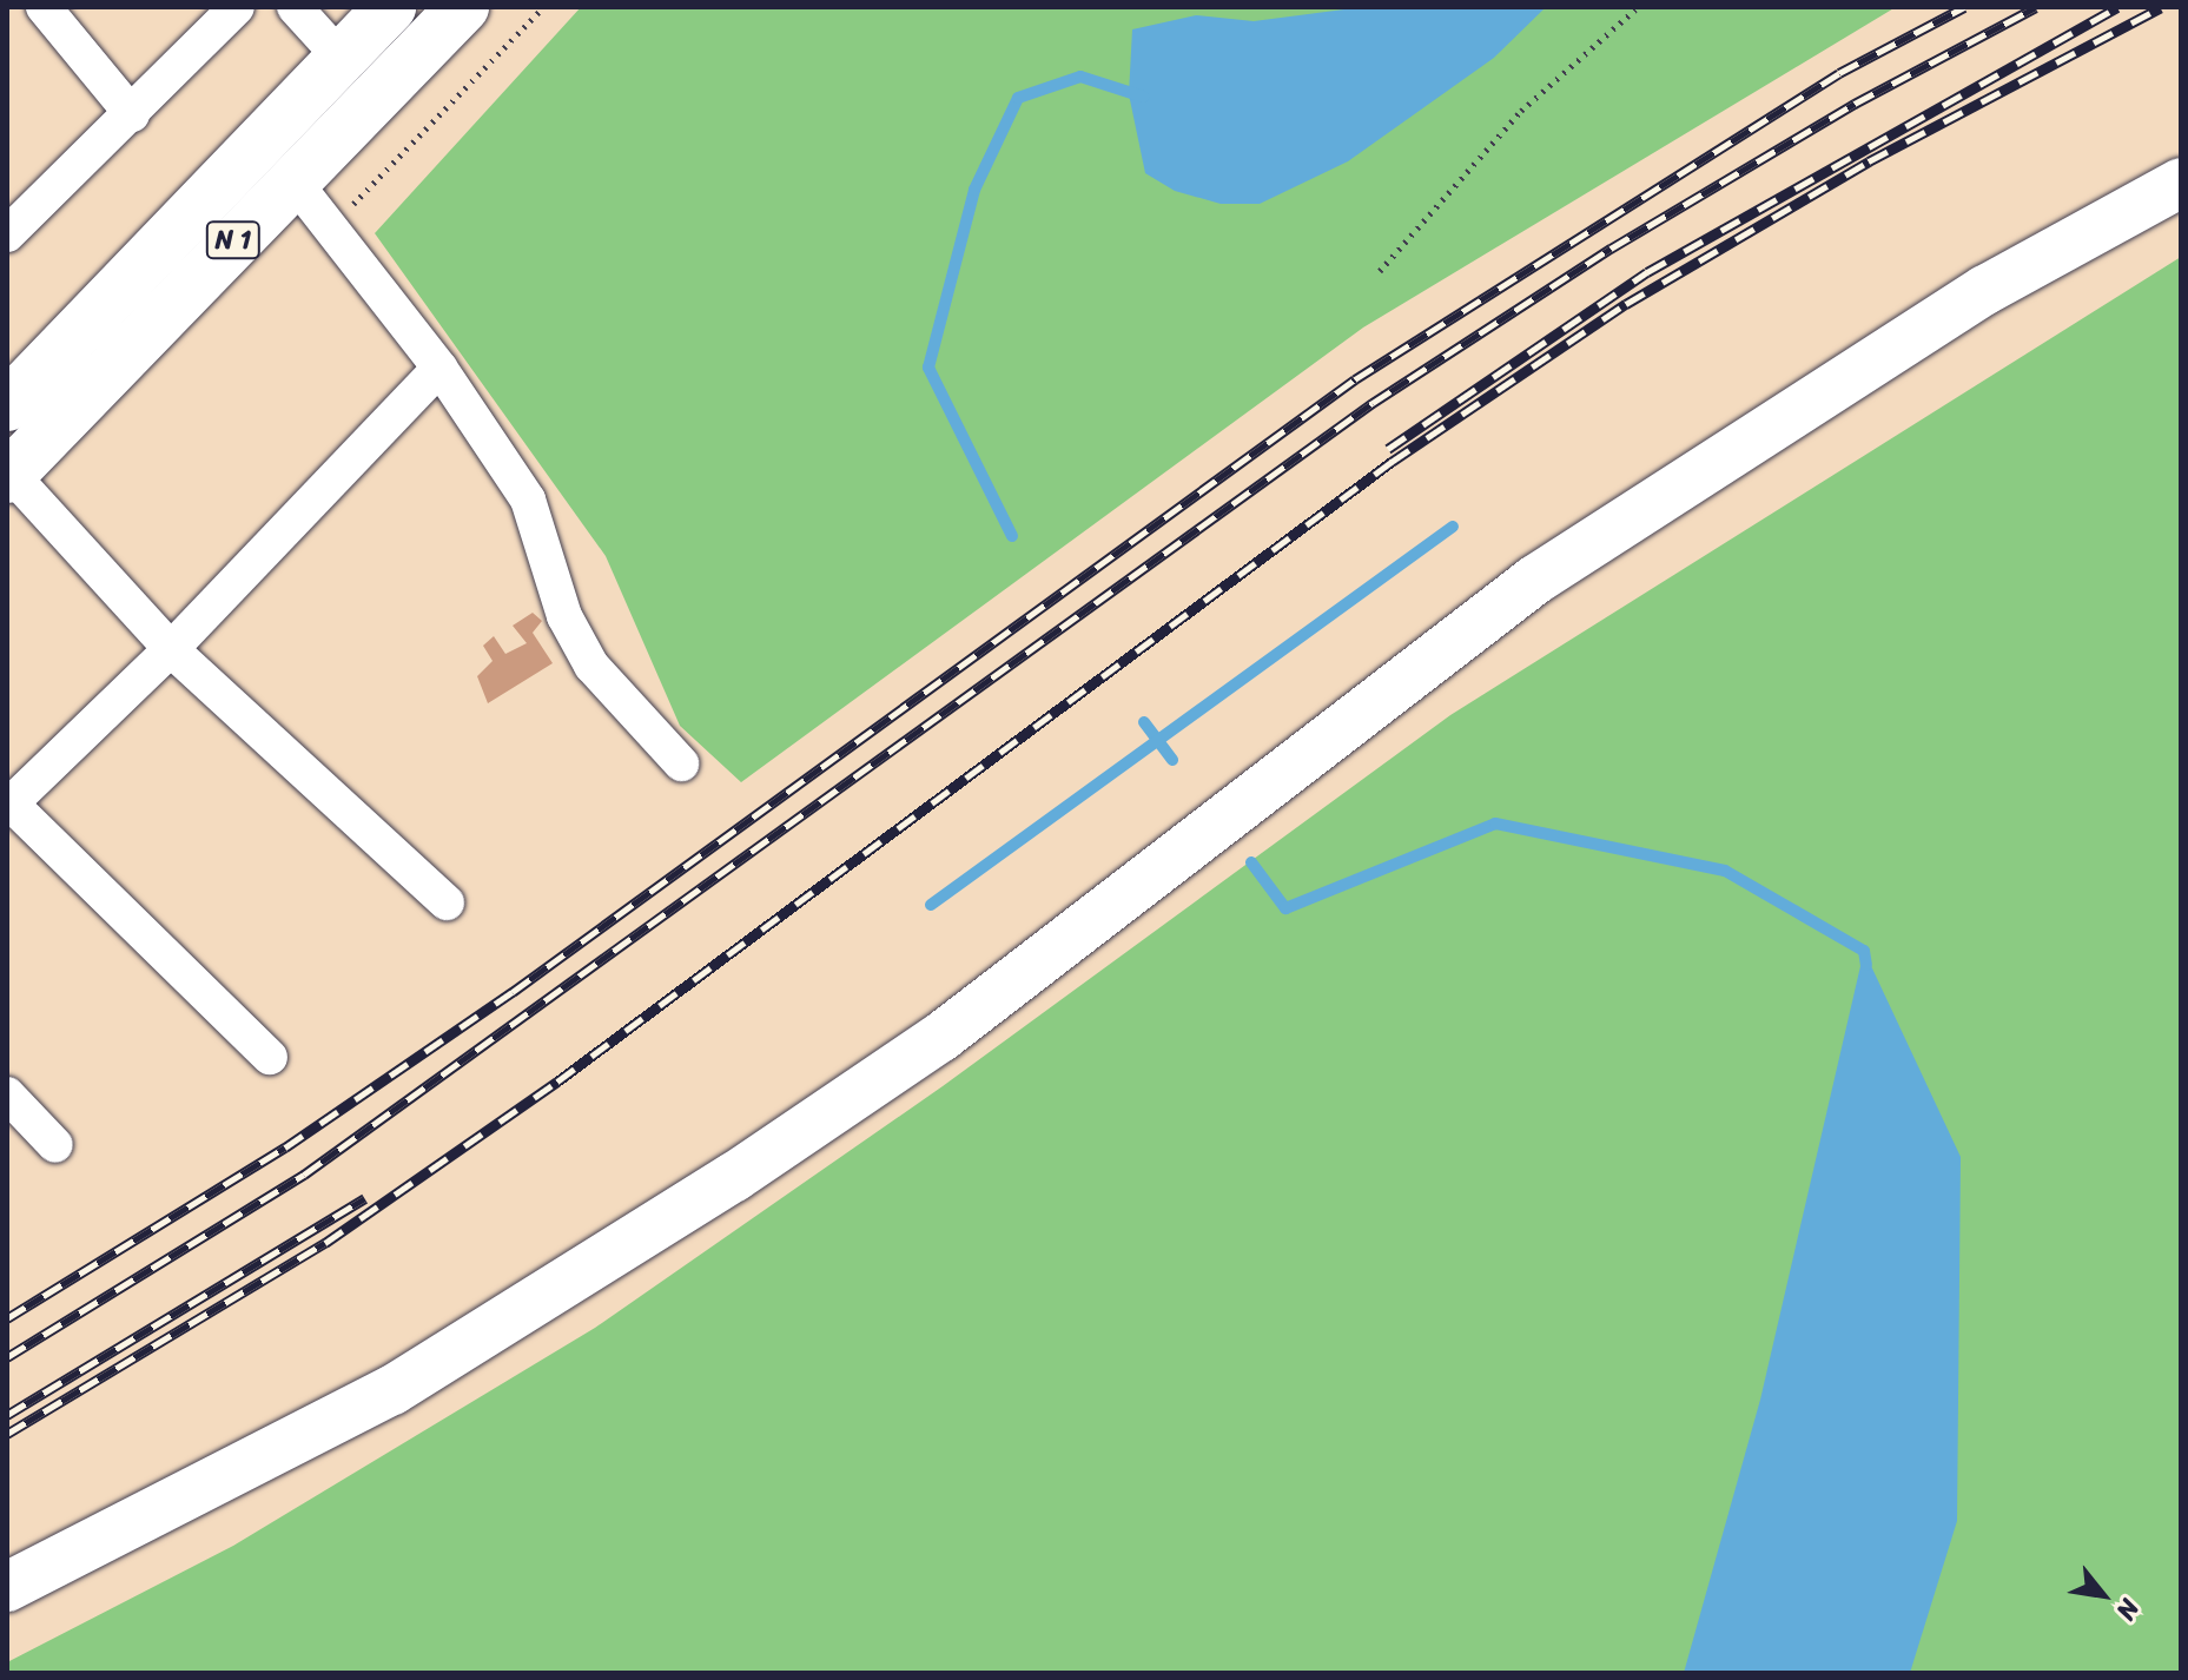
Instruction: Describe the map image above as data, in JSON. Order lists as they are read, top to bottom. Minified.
{"streets":{"highway":["N 1"]},"north":"bottom right"}
